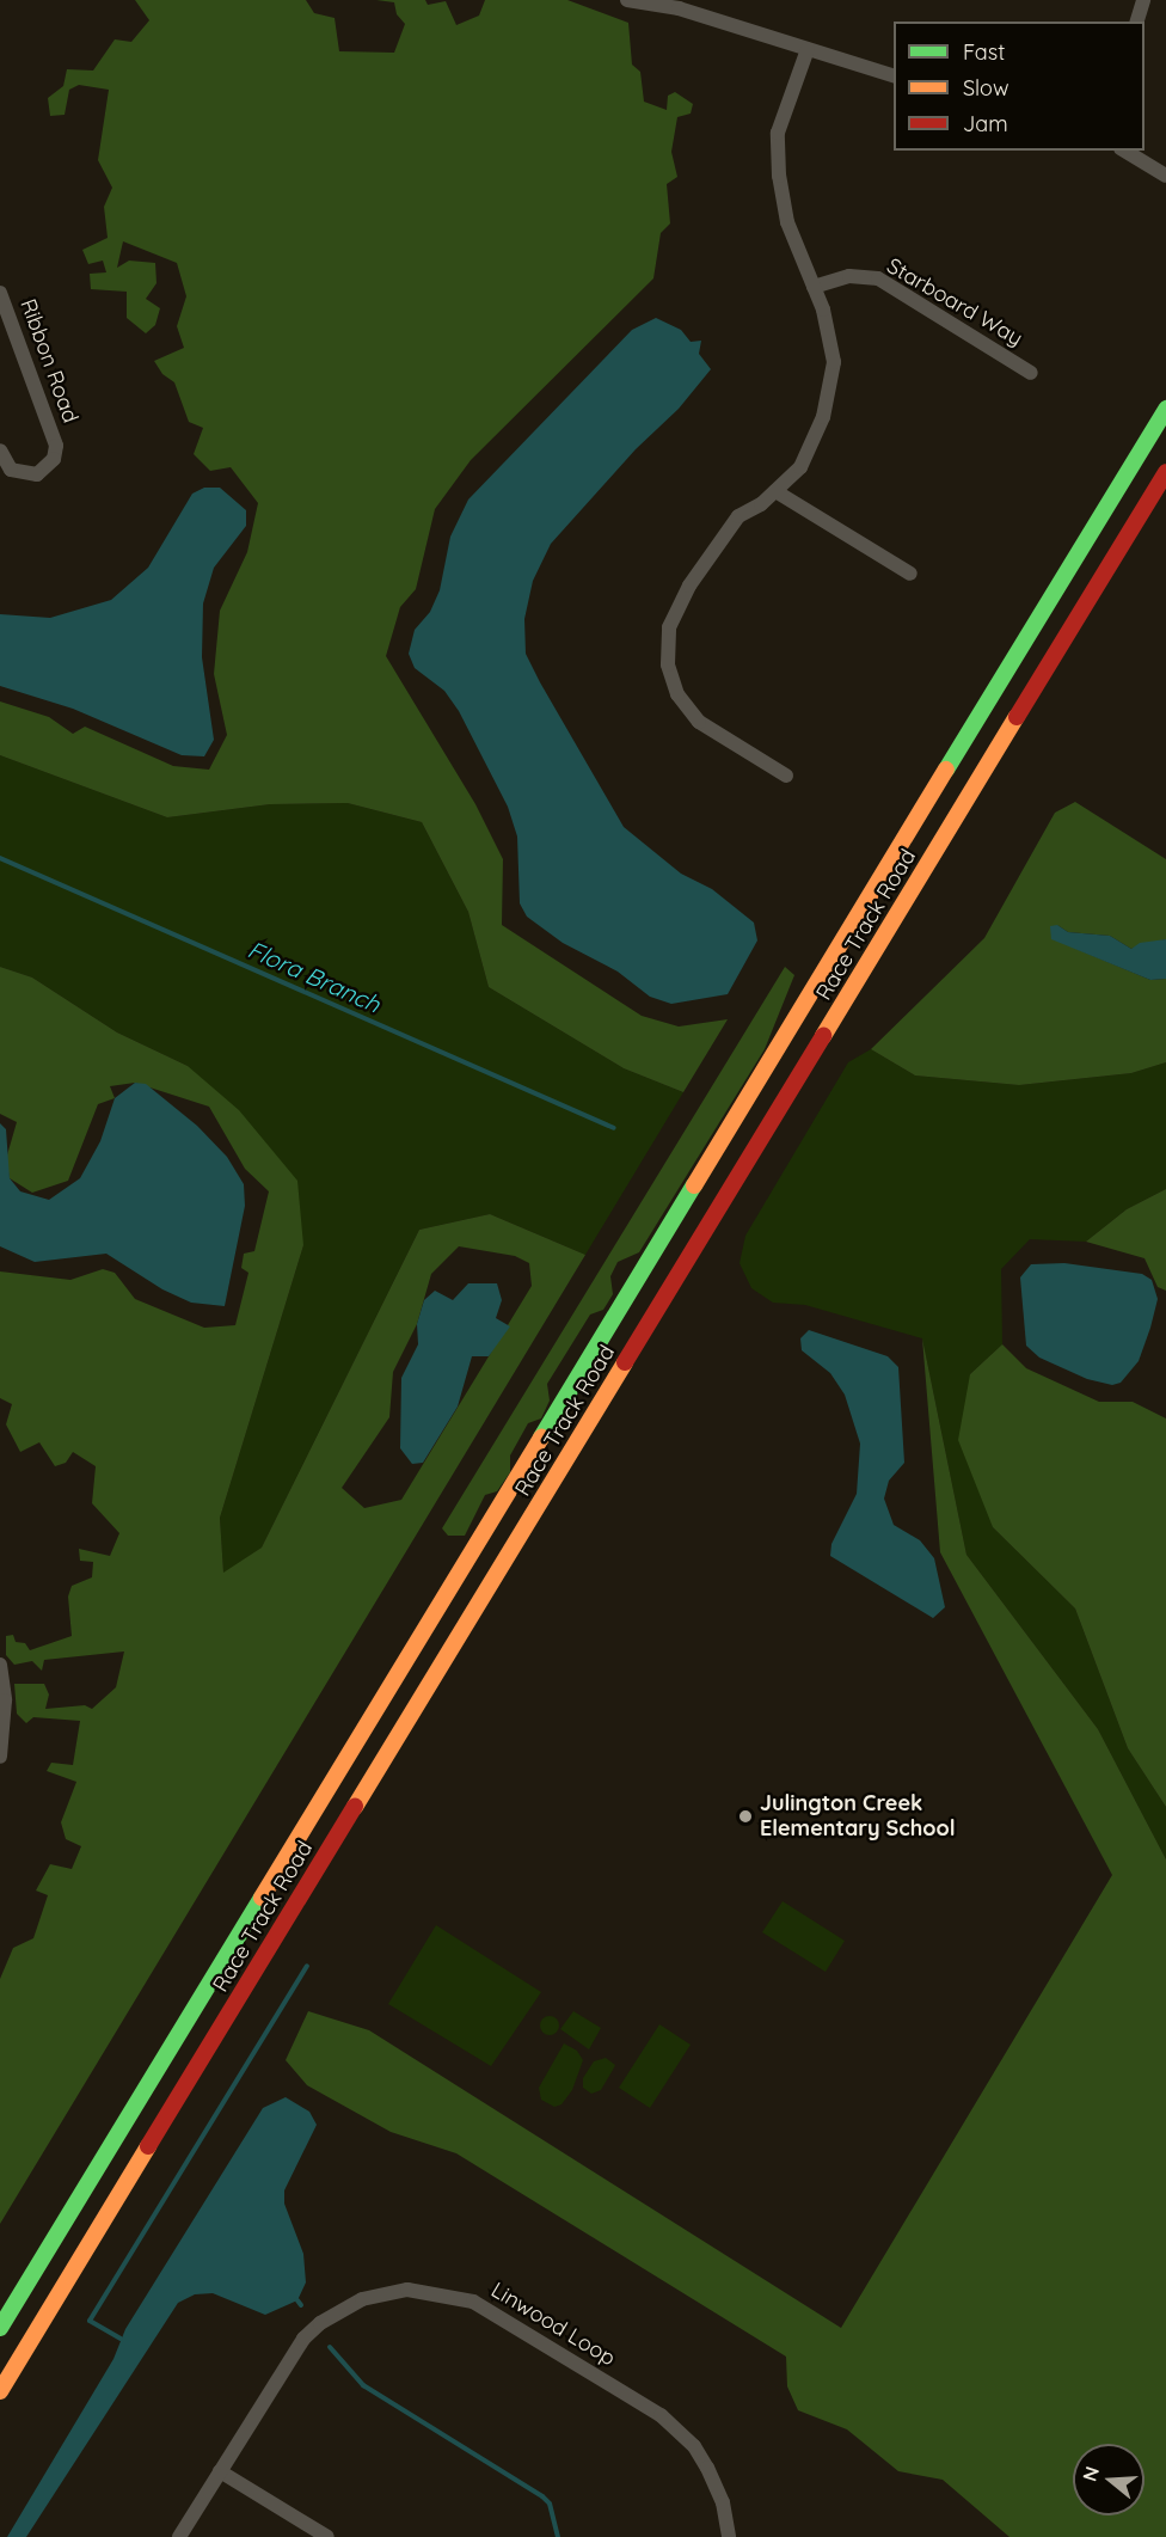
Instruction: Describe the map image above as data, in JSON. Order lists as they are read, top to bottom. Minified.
{"streets":{"main road":["Race Track Road"],"street":["Starboard Way","Ribbon Road","Linwood Loop"]},"water":["Flora Branch"],"places":["Julington Creek Elementary School"],"legend":["Fast","Slow","Jam"],"north":"left"}
